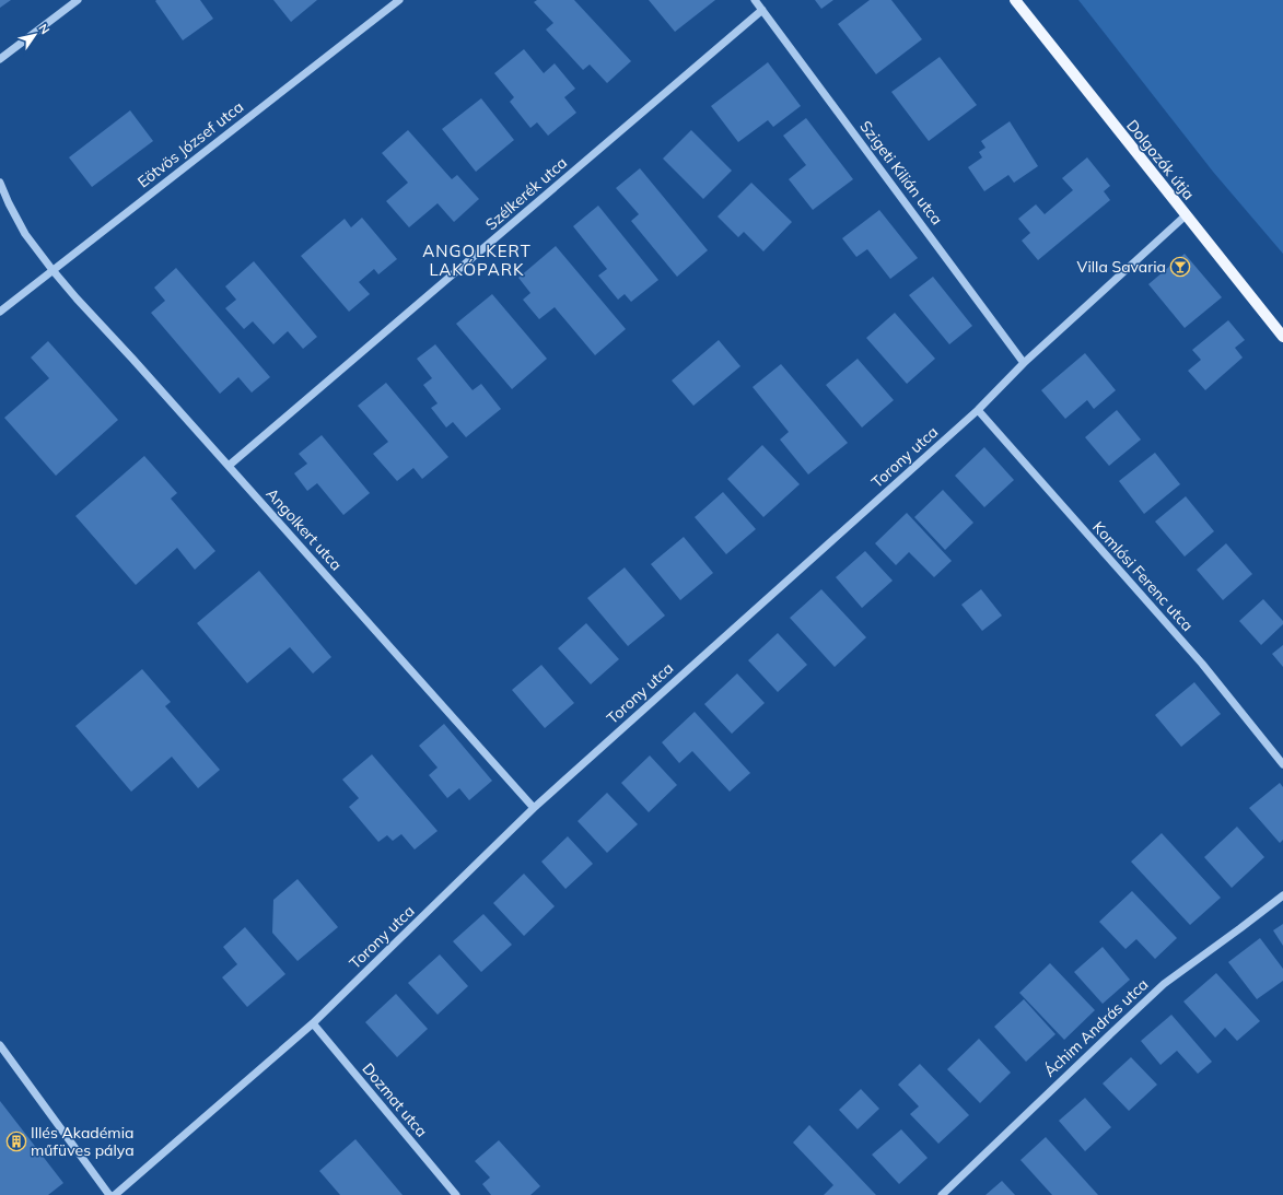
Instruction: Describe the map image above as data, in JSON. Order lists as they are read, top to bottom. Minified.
{"streets":{"main road":["Dolgozók útja"],"street":["Eötvös József utca","Szigeti Kilián utca","Szélkerék utca","Torony utca","Angolkert utca","Komlósi Ferenc utca","Áchim András utca","Dozmat utca"]},"crossings":[["Eötvös József utca","Angolkert utca"],["Dolgozók útja","Torony utca"],["Szigeti Kilián utca","Szélkerék utca"],["Szigeti Kilián utca","Torony utca"],["Szélkerék utca","Angolkert utca"],["Torony utca","Angolkert utca"],["Torony utca","Komlósi Ferenc utca"],["Torony utca","Dozmat utca"]],"districts":["ANGOLKERT LAKÓPARK"],"places":{"bar":["Villa Savaria"],"building":["Illés Akadémia műfüves pálya"]},"north":"top right"}
